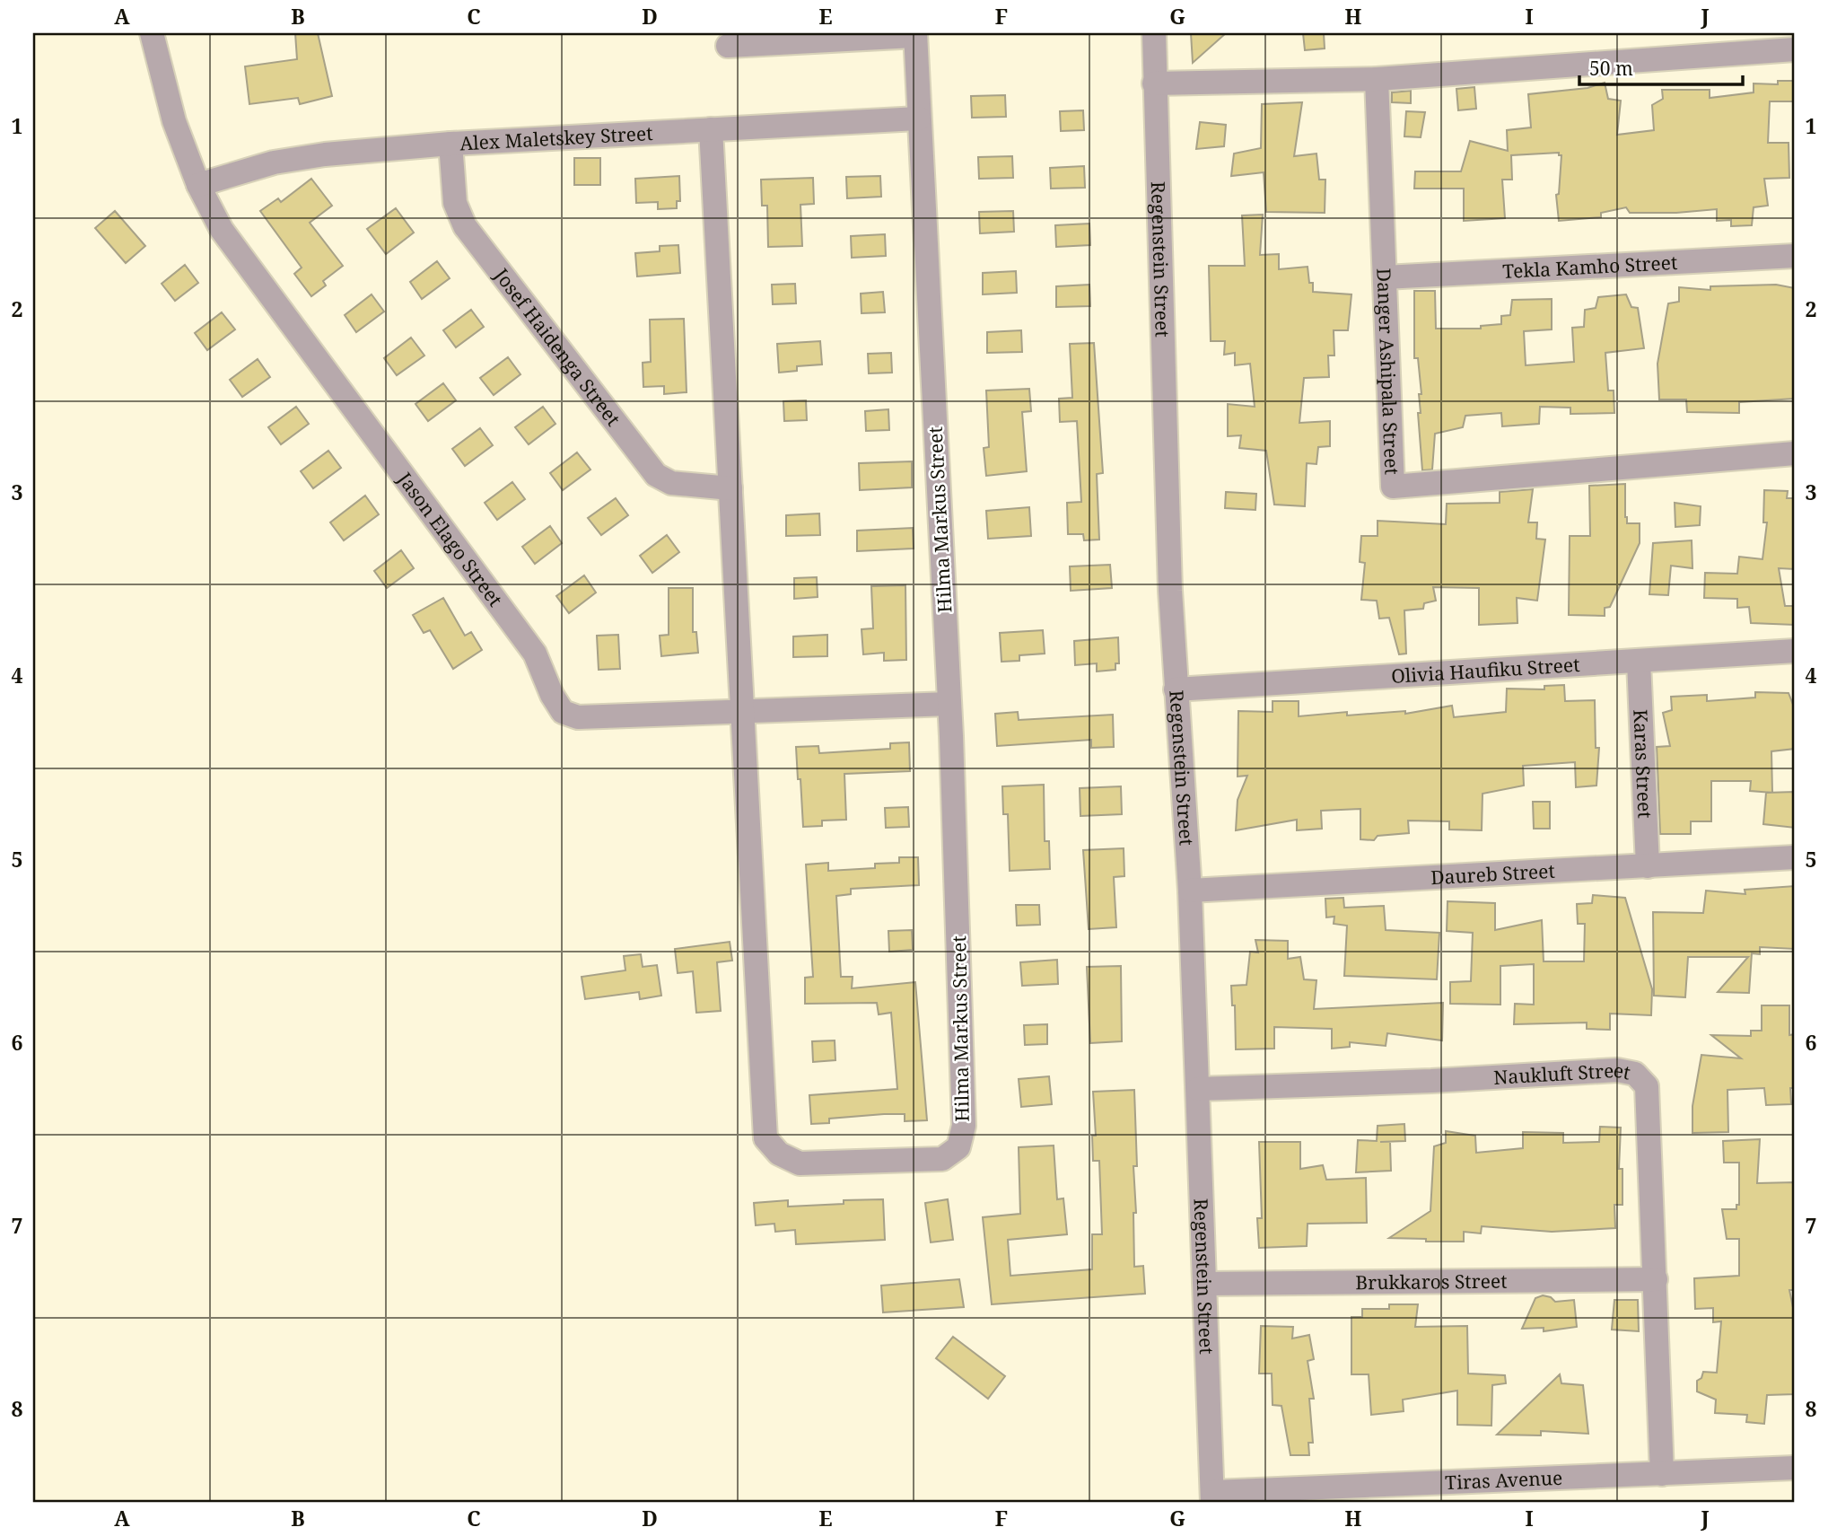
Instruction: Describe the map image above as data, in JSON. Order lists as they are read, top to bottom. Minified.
{"streets":{"street":["Alex Maletskey Street","Regenstein Street","Tekla Kamho Street","Josef Haidenga Street","Danger Ashipala Street","Hilma Markus Street","Jason Elago Street","Olivia Haufiku Street","Karas Street","Daureb Street","Naukluft Street","Brukkaros Street","Tiras Avenue"]},"crossings":[["Alex Maletskey Street","Josef Haidenga Street"],["Alex Maletskey Street","Hilma Markus Street"],["Alex Maletskey Street","Jason Elago Street"],["Regenstein Street","Olivia Haufiku Street"],["Regenstein Street","Daureb Street"],["Regenstein Street","Naukluft Street"],["Regenstein Street","Brukkaros Street"],["Regenstein Street","Tiras Avenue"],["Tekla Kamho Street","Danger Ashipala Street"],["Josef Haidenga Street","Hilma Markus Street"],["Hilma Markus Street","Jason Elago Street"],["Olivia Haufiku Street","Karas Street"],["Karas Street","Daureb Street"],["Naukluft Street","Brukkaros Street"],["Naukluft Street","Tiras Avenue"]],"scale_bar":"50 m","grid":{"columns":["A","B","C","D","E","F","G","H","I","J"],"rows":["1","2","3","4","5","6","7","8"]}}
